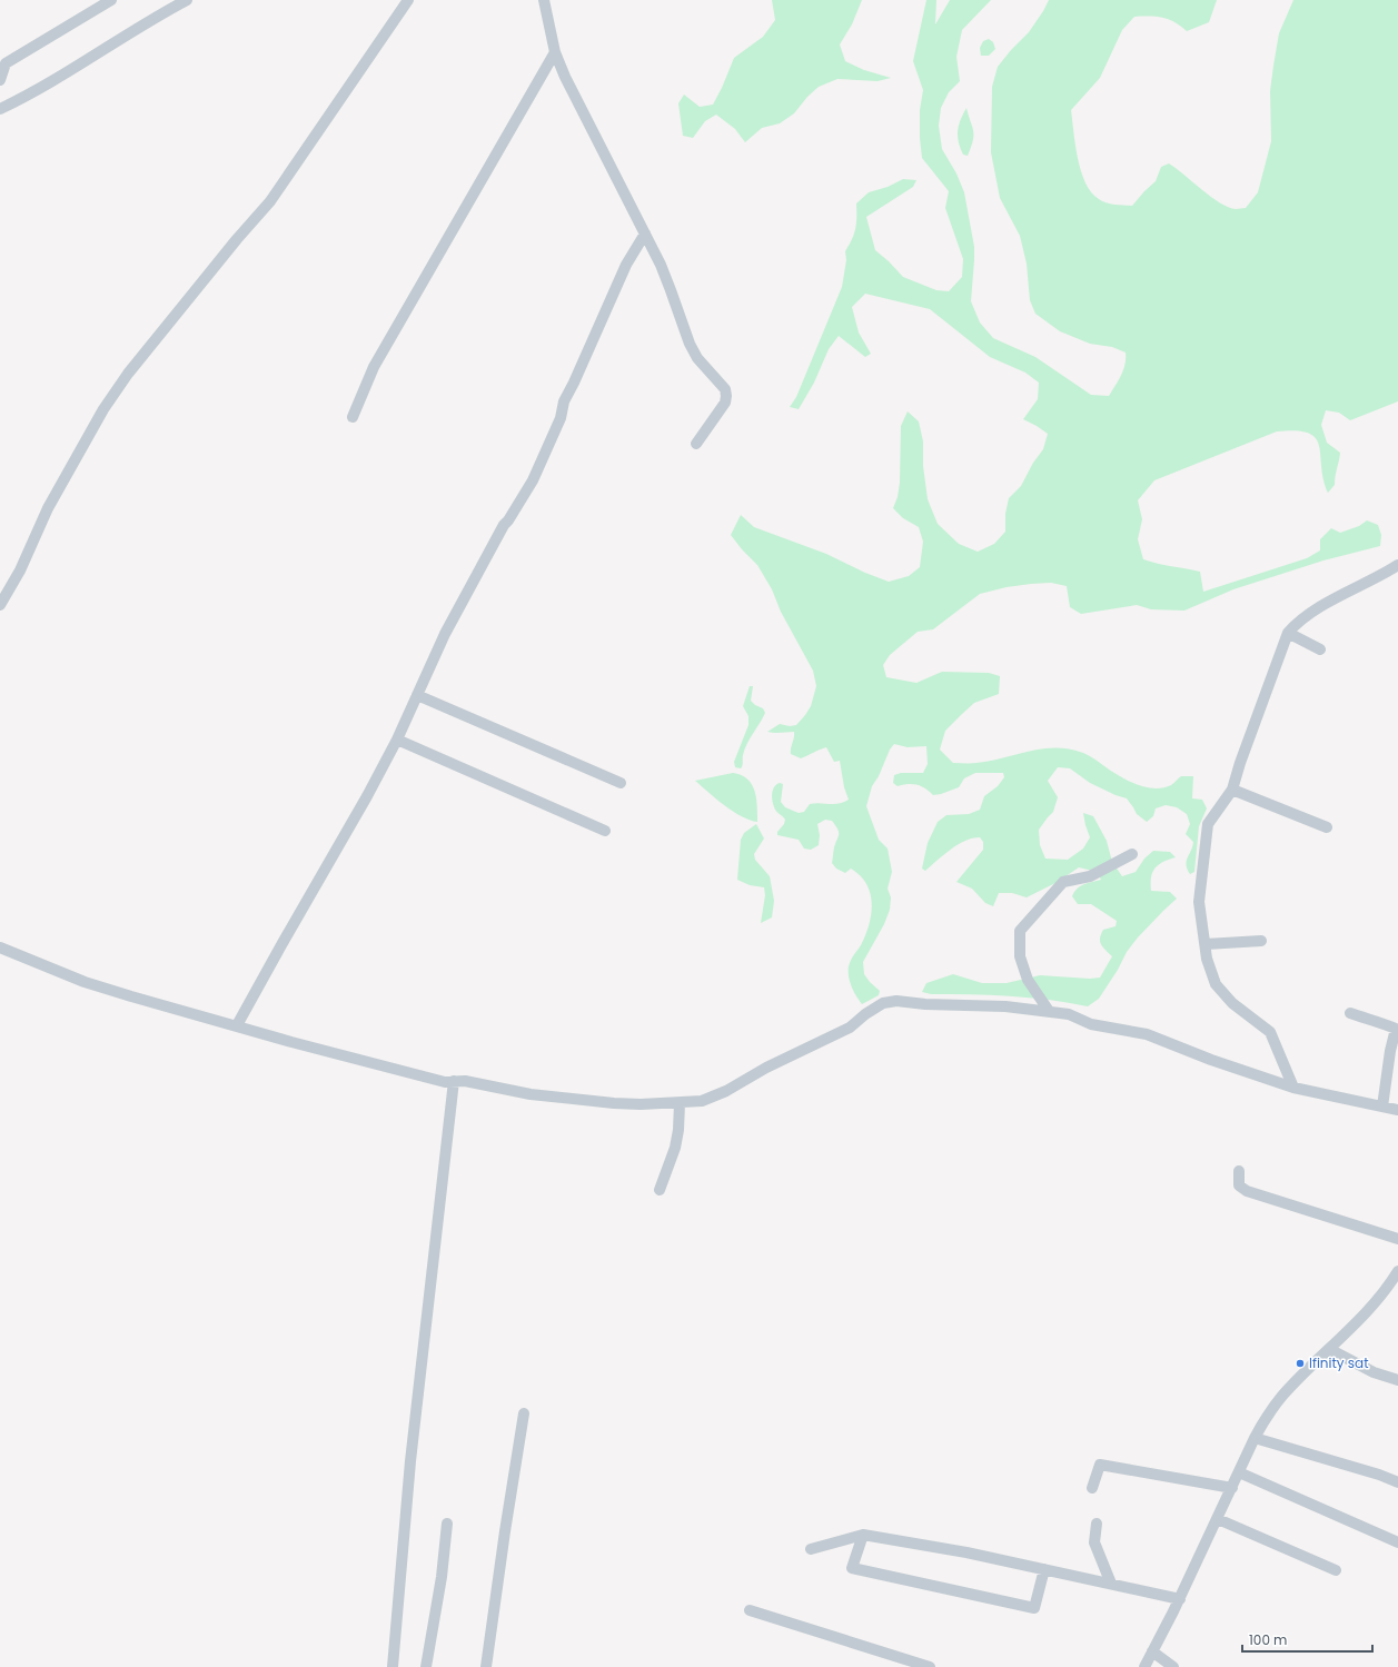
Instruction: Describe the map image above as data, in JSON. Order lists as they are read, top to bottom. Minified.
{"places":["Ifinity sat"],"scale_bar":"100 m"}
